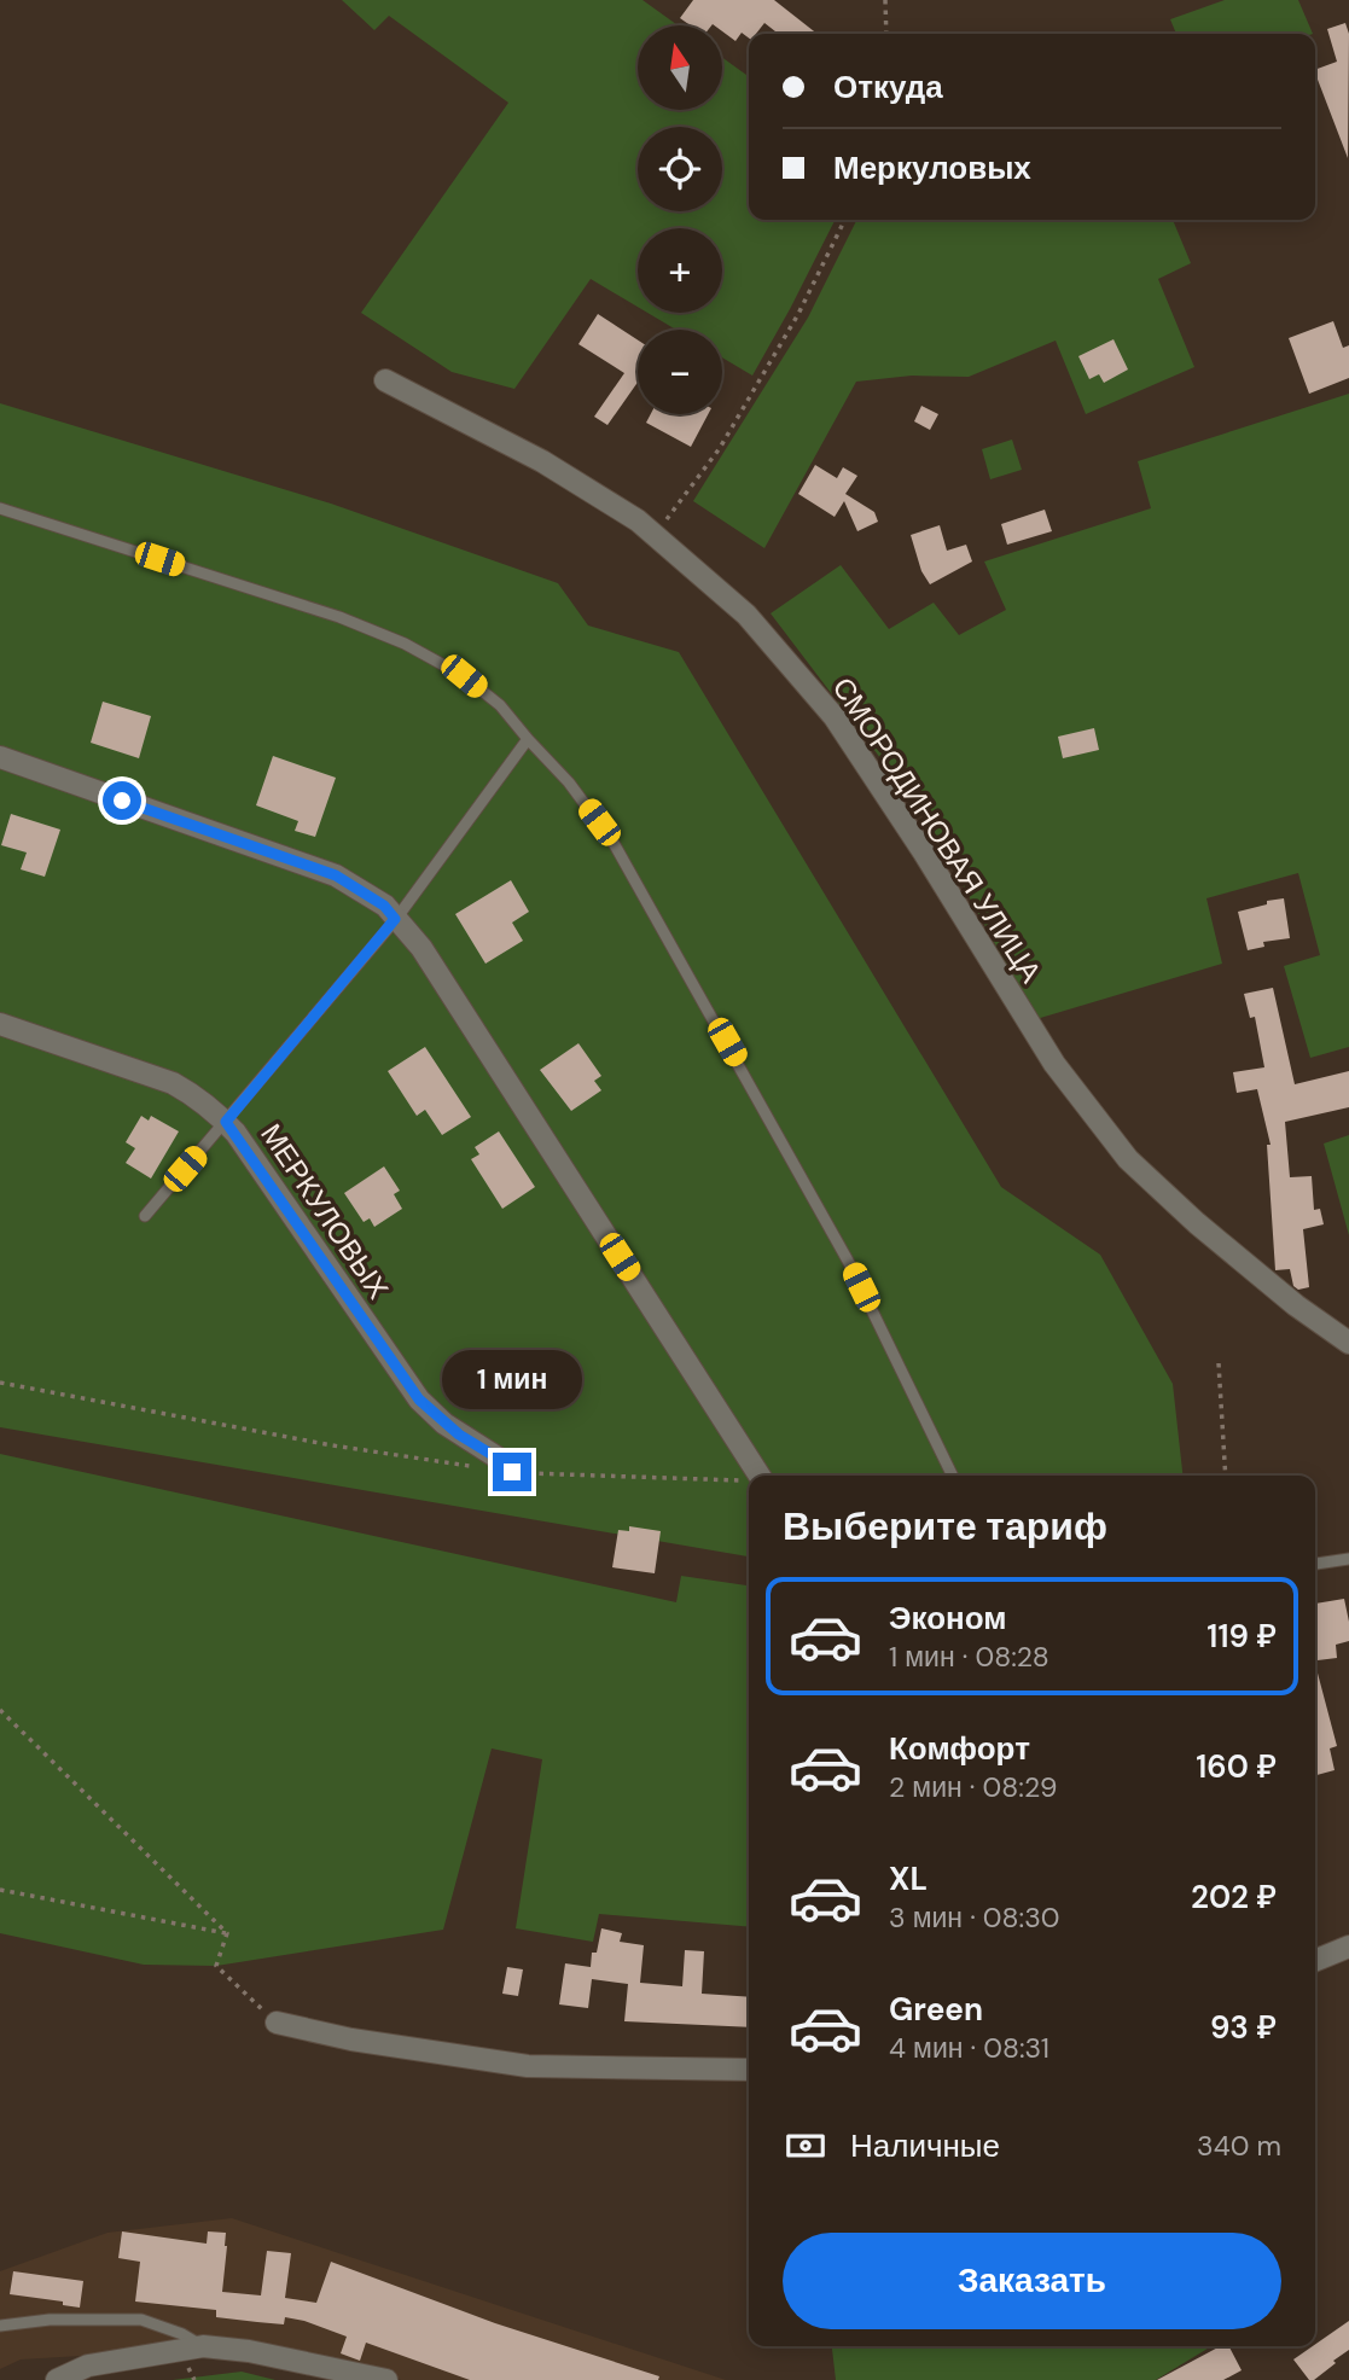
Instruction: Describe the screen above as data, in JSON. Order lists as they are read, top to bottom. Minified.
{"streets":{"street":["СМОРОДИНОВАЯ УЛИЦА","МЕРКУЛОВЫХ"]},"north":"top","page":{"map_buttons":["+","−"],"banner":["Откуда","Меркуловых"],"bubble":"1 мин","heading":"Выберите тариф","list":[{"name":"Эконом","note":"1 мин · 08:28","value":"119 ₽"},{"name":"Комфорт","note":"2 мин · 08:29","value":"160 ₽"},{"name":"XL","note":"3 мин · 08:30","value":"202 ₽"},{"name":"Green","note":"4 мин · 08:31","value":"93 ₽"}],"pay":["Наличные","340 m"],"buttons":"Заказать"}}
